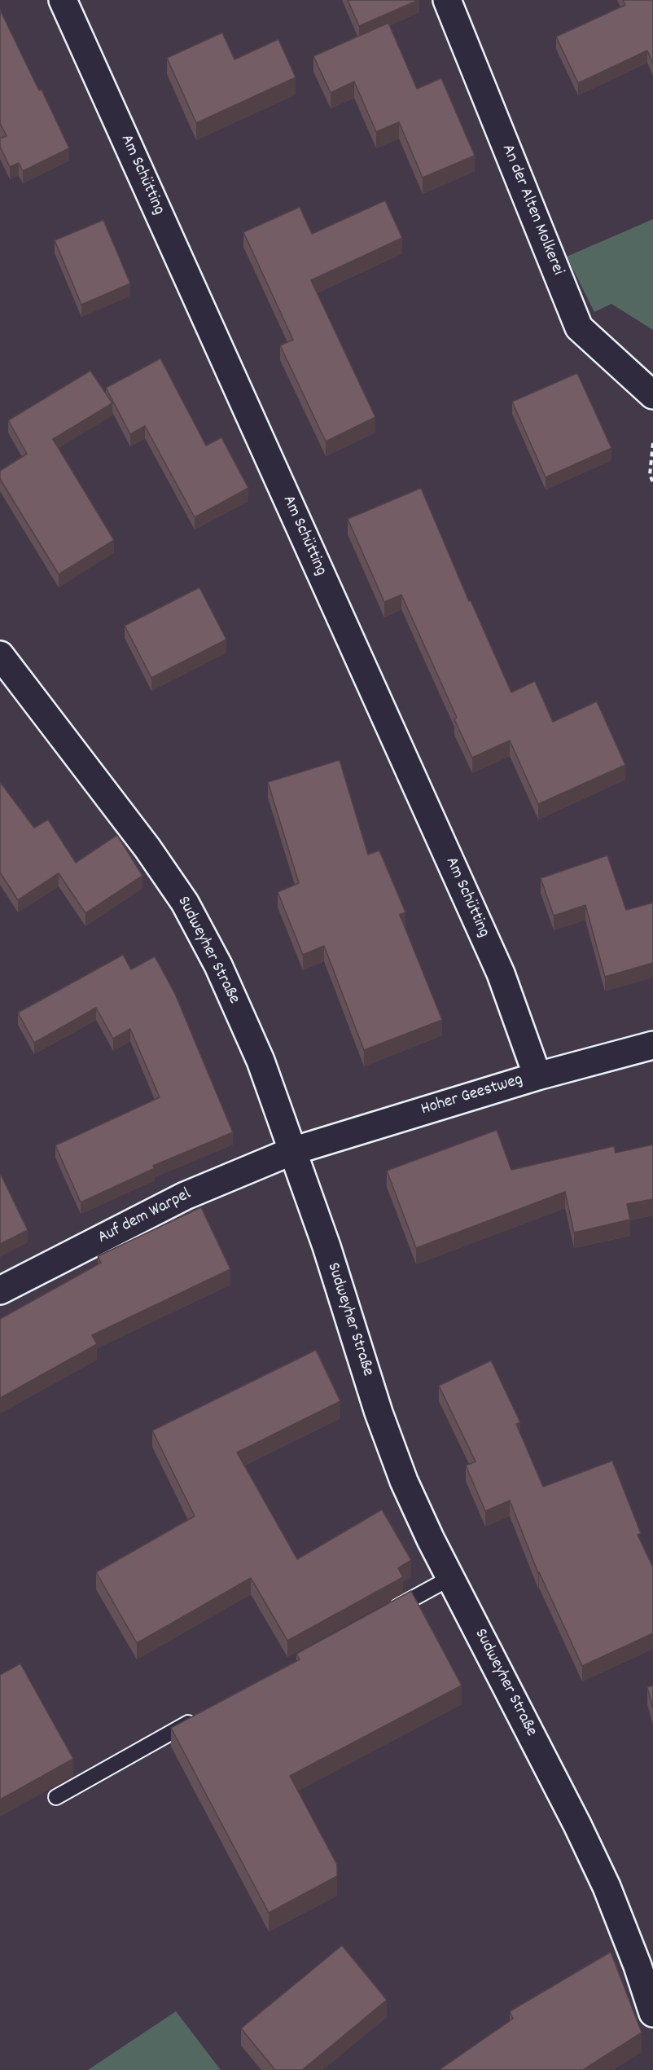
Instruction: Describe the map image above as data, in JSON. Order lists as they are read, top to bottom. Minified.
{"streets":{"street":["Am Schütting","An der Alten Molkerei","Sudweyher Straße","Hoher Geestweg","Auf dem Warpel"]},"crossings":[["Am Schütting","Hoher Geestweg"],["Sudweyher Straße","Hoher Geestweg"],["Sudweyher Straße","Auf dem Warpel"],["Hoher Geestweg","Auf dem Warpel"]]}
